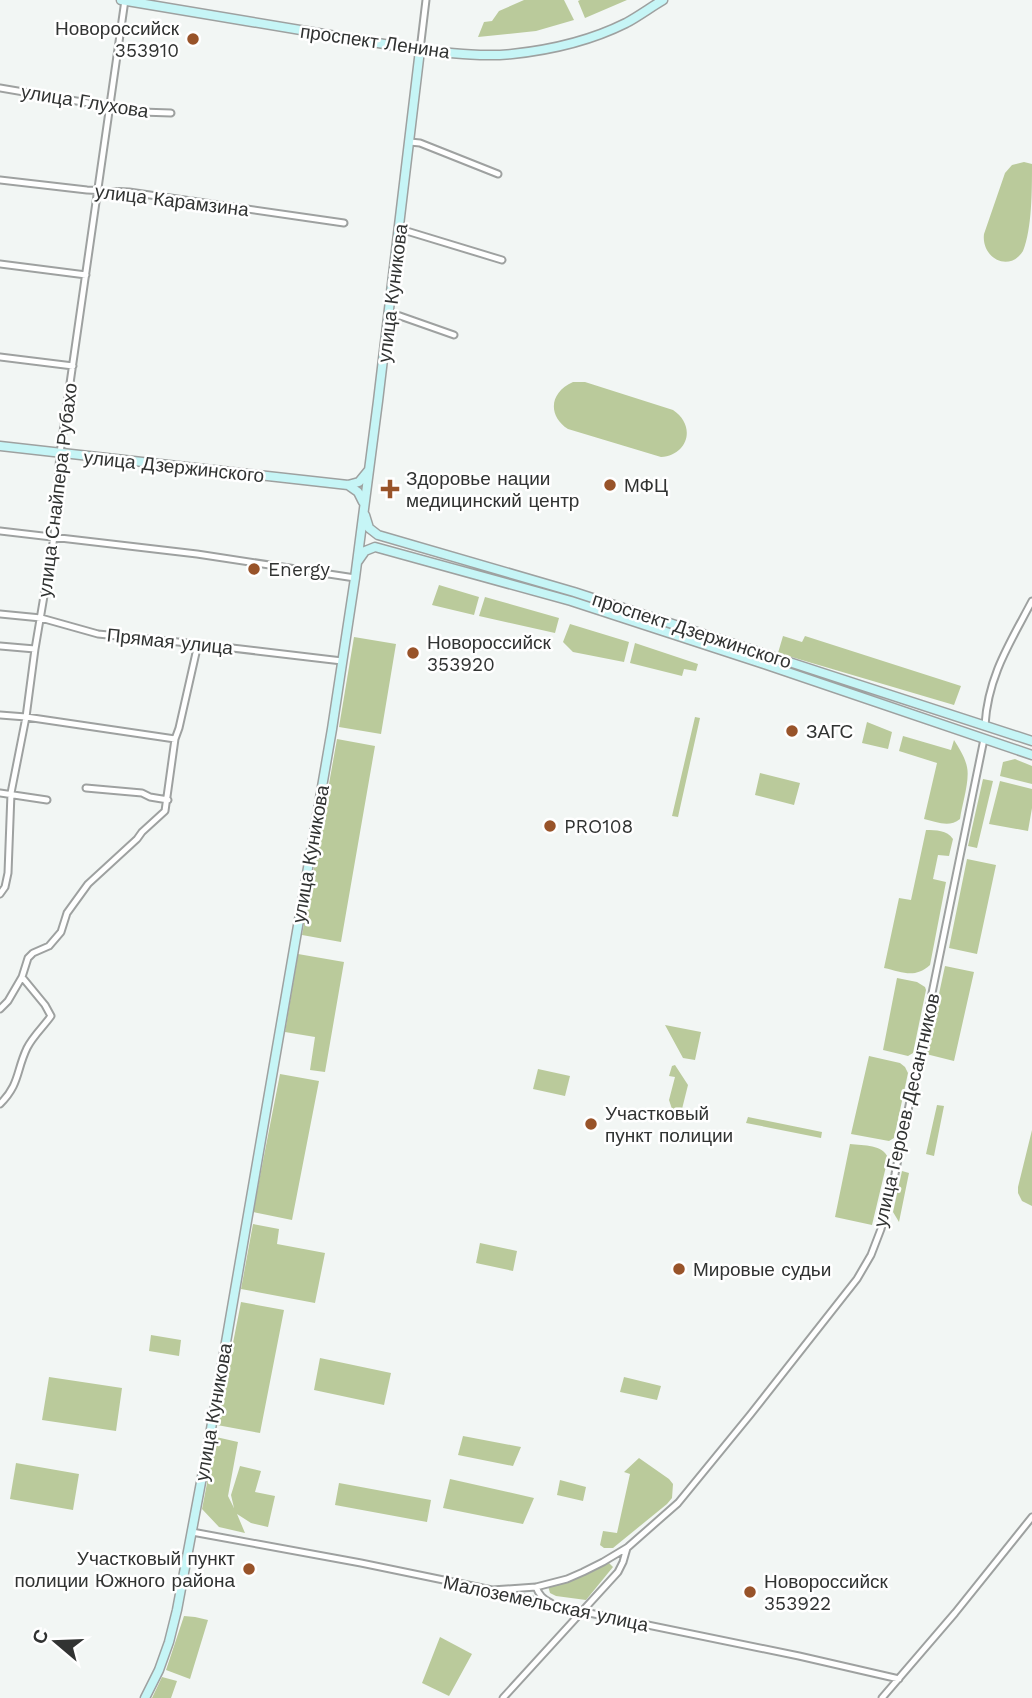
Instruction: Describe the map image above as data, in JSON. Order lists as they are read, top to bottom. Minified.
{"streets":{"street":["проспект Ленина","улица Глухова","улица Карамзина","улица Куникова","улица Дзержинского","улица Снайпера Рубахо","проспект Дзержинского","Прямая улица","улица Героев Десантников","Малоземельская улица"]},"crossings":[["проспект Ленина","улица Куникова"],["проспект Ленина","улица Снайпера Рубахо"],["улица Глухова","улица Снайпера Рубахо"],["улица Карамзина","улица Снайпера Рубахо"],["улица Куникова","Прямая улица"],["улица Куникова","Малоземельская улица"],["улица Дзержинского","улица Снайпера Рубахо"],["улица Снайпера Рубахо","Прямая улица"],["проспект Дзержинского","улица Героев Десантников"],["улица Героев Десантников","Малоземельская улица"]],"places":{"other":["Новороссийск 353910","МФЦ","Energy","Новороссийск 353920","ЗАГС","PRO108","Участковый пункт полиции","Мировые судьи","Участковый пункт полиции Южного района","Новороссийск 353922"],"health":["Здоровье нации медицинский центр"]},"north":"left"}
